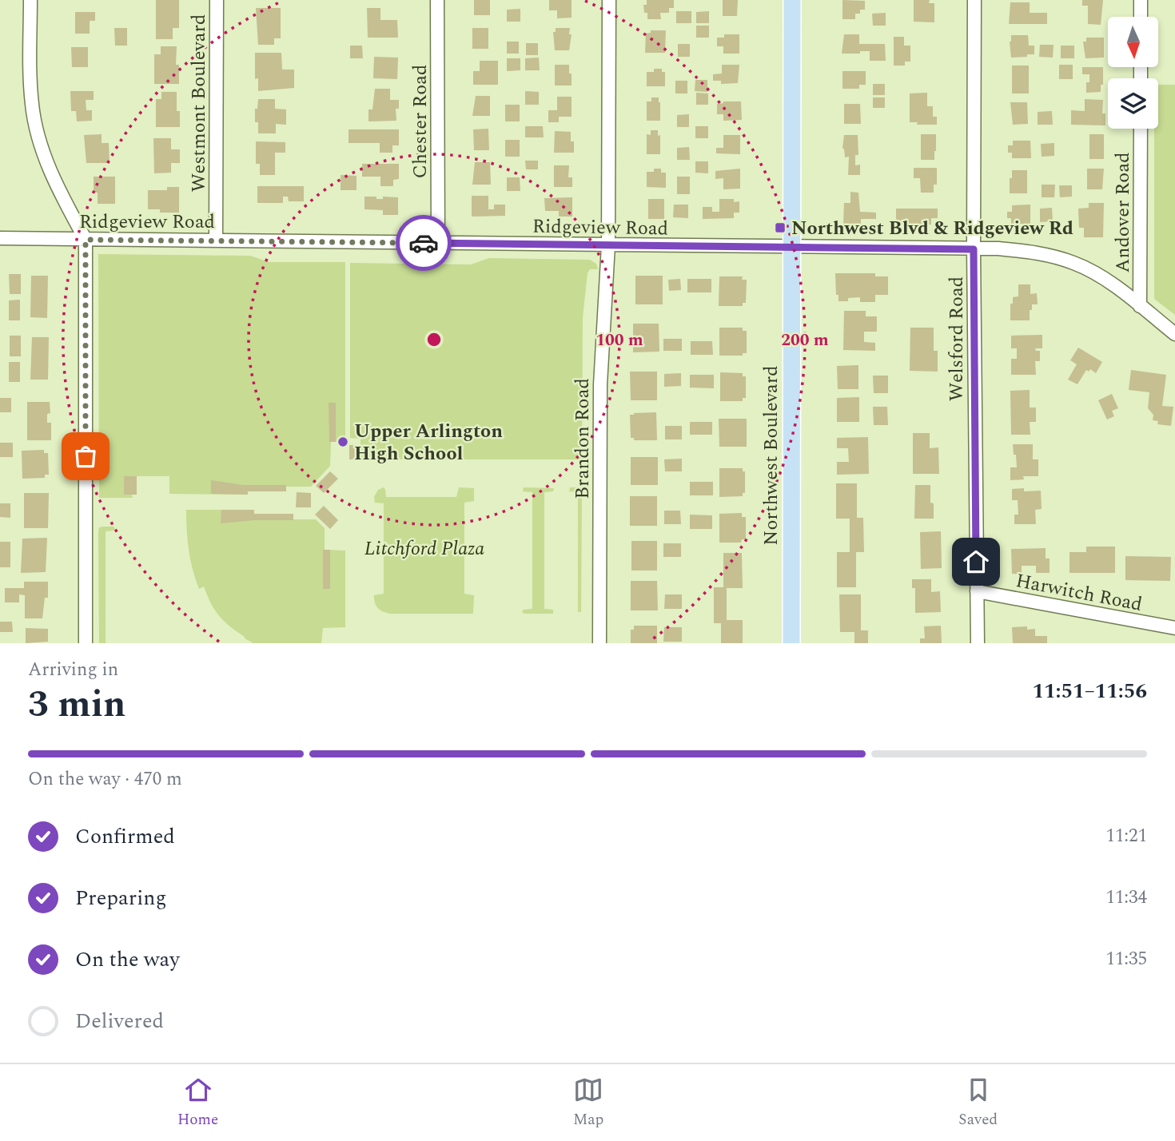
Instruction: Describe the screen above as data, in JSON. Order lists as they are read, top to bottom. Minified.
{"streets":{"main road":["Northwest Boulevard"],"street":["Westmont Boulevard","Chester Road","Andover Road","Ridgeview Road","Welsford Road","Brandon Road","Harwitch Road"]},"crossings":[["Westmont Boulevard","Ridgeview Road"],["Chester Road","Ridgeview Road"],["Andover Road","Ridgeview Road"],["Ridgeview Road","Welsford Road"],["Ridgeview Road","Brandon Road"],["Ridgeview Road","Northwest Boulevard"],["Welsford Road","Harwitch Road"]],"parks":["Litchford Plaza"],"places":{"transit":["Northwest Blvd & Ridgeview Rd"],"other":["Upper Arlington High School"]},"north":"bottom","page":{"heading":["3 min","Arriving in","11:51–11:56"],"bar":"On the way · 470 m","list":[["Confirmed","11:21"],["Preparing","11:34"],["On the way","11:35"],"Delivered"],"tabs":["Home","Map","Saved"]},"rings":["100 m","200 m"]}
